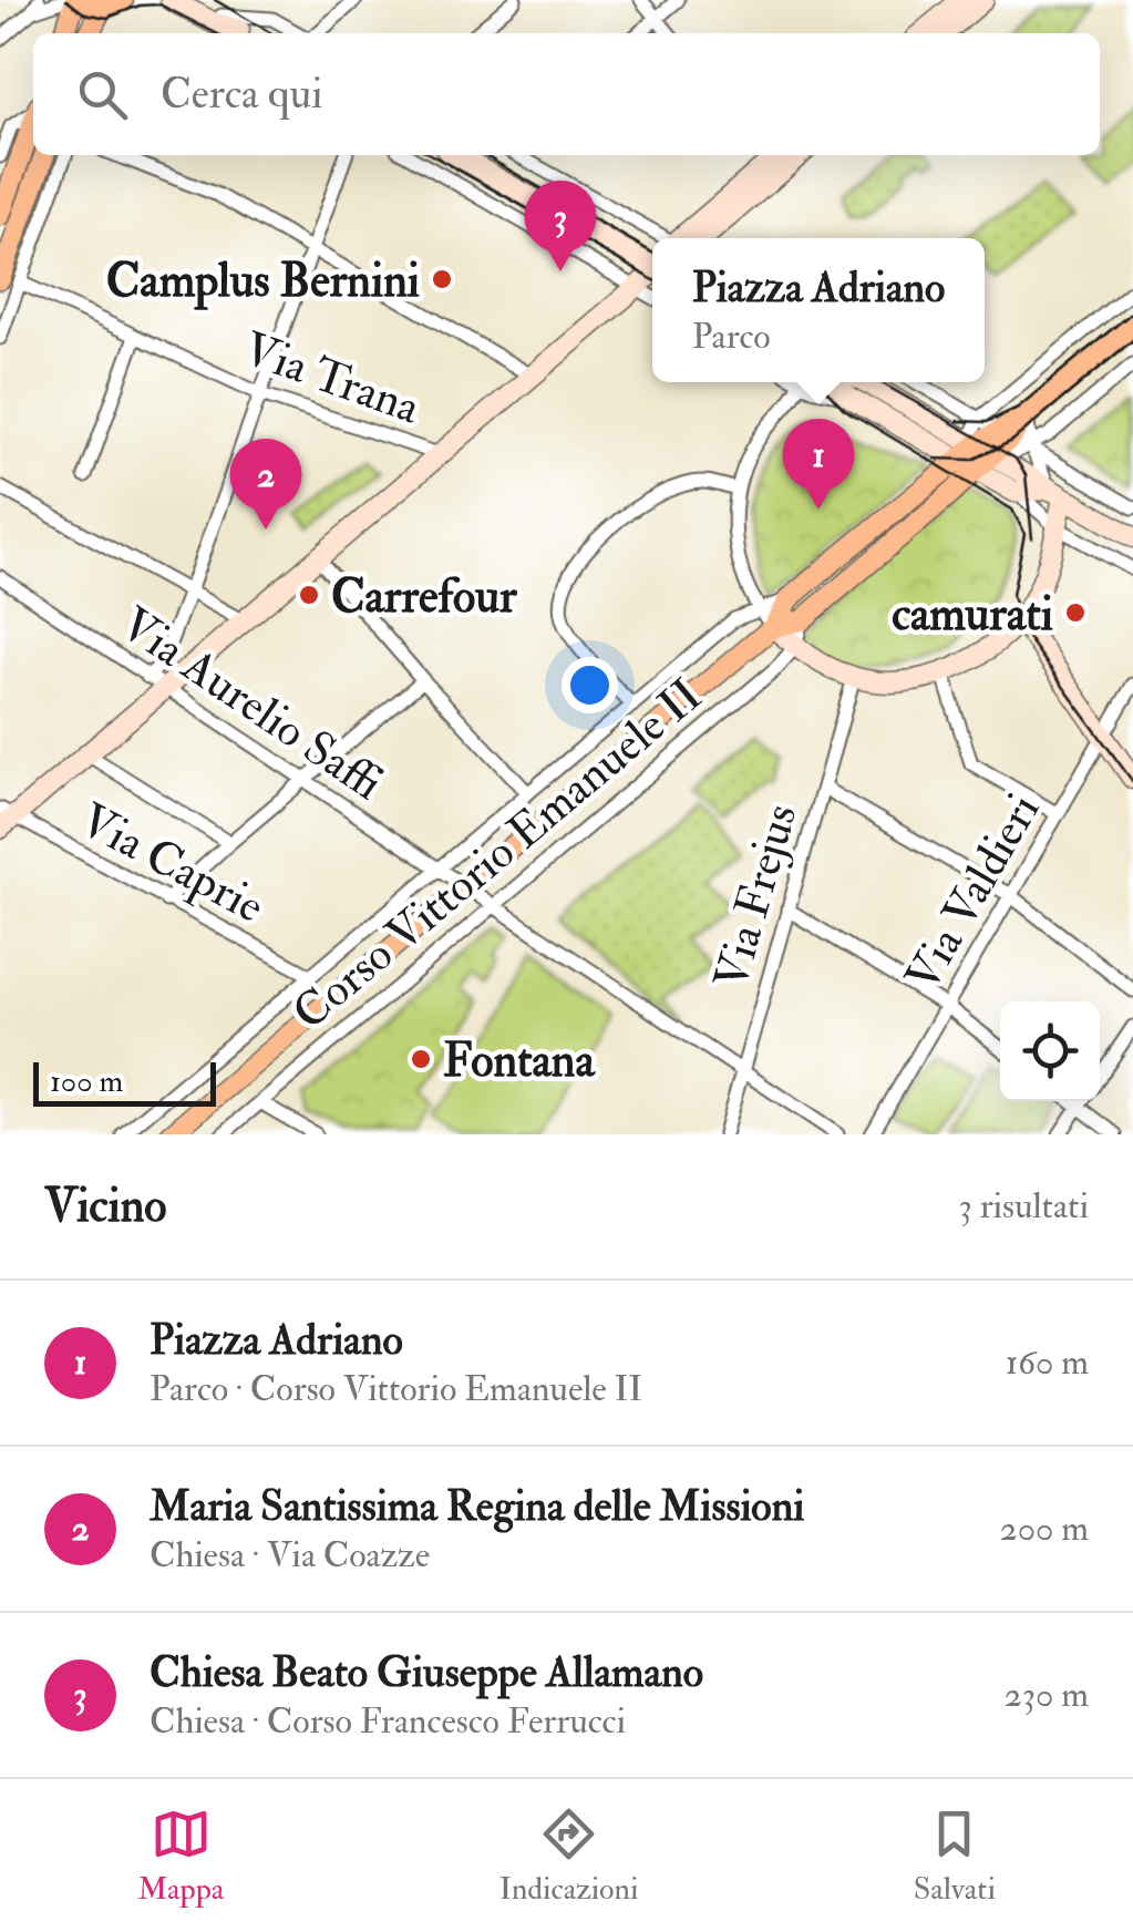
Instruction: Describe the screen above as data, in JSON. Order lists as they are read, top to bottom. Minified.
{"streets":{"main road":["Corso Vittorio Emanuele II"],"street":["Via Trana","Via Aurelio Saffi","Via Caprie","Via Valdieri","Via Frejus"]},"crossings":[["Via Aurelio Saffi","Corso Vittorio Emanuele II"],["Via Aurelio Saffi","Via Frejus"],["Corso Vittorio Emanuele II","Via Caprie"]],"places":["Camplus Bernini","Carrefour","camurati","Fontana"],"scale_bar":"100 m","page":{"search":"Cerca qui","pins":["3","1","2"],"popup":["Piazza Adriano","Parco"],"scale":"100 m","heading":["Vicino","3 risultati"],"list":[{"mark":"1","name":"Piazza Adriano","note":"Parco · Corso Vittorio Emanuele II","value":"160 m"},{"mark":"2","name":"Maria Santissima Regina delle Missioni","note":"Chiesa · Via Coazze","value":"200 m"},{"mark":"3","name":"Chiesa Beato Giuseppe Allamano","note":"Chiesa · Corso Francesco Ferrucci","value":"230 m"}],"nav":["Mappa","Indicazioni","Salvati"]}}
